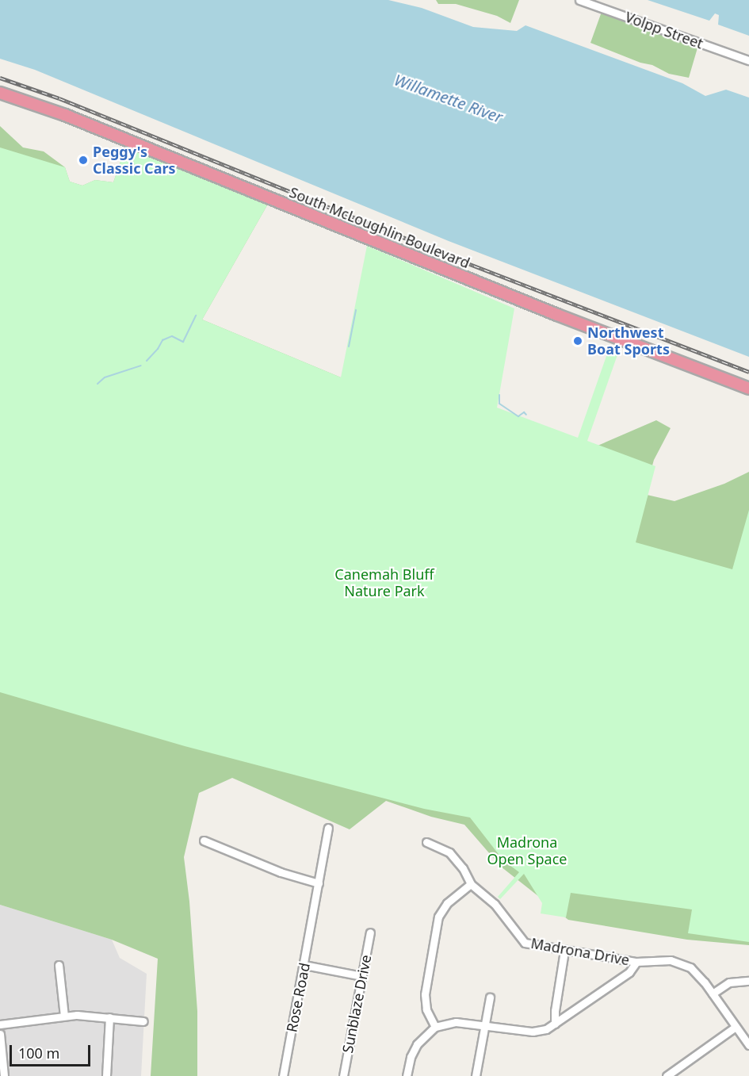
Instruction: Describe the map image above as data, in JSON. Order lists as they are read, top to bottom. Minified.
{"streets":{"highway":["South McLoughlin Boulevard"],"street":["Volpp Street","Madrona Drive","Rose Road","Sunblaze Drive"]},"water":["Willamette River"],"parks":["Canemah Bluff Nature Park","Madrona Open Space"],"places":["Peggy's Classic Cars","Northwest Boat Sports"],"scale_bar":"100 m"}
